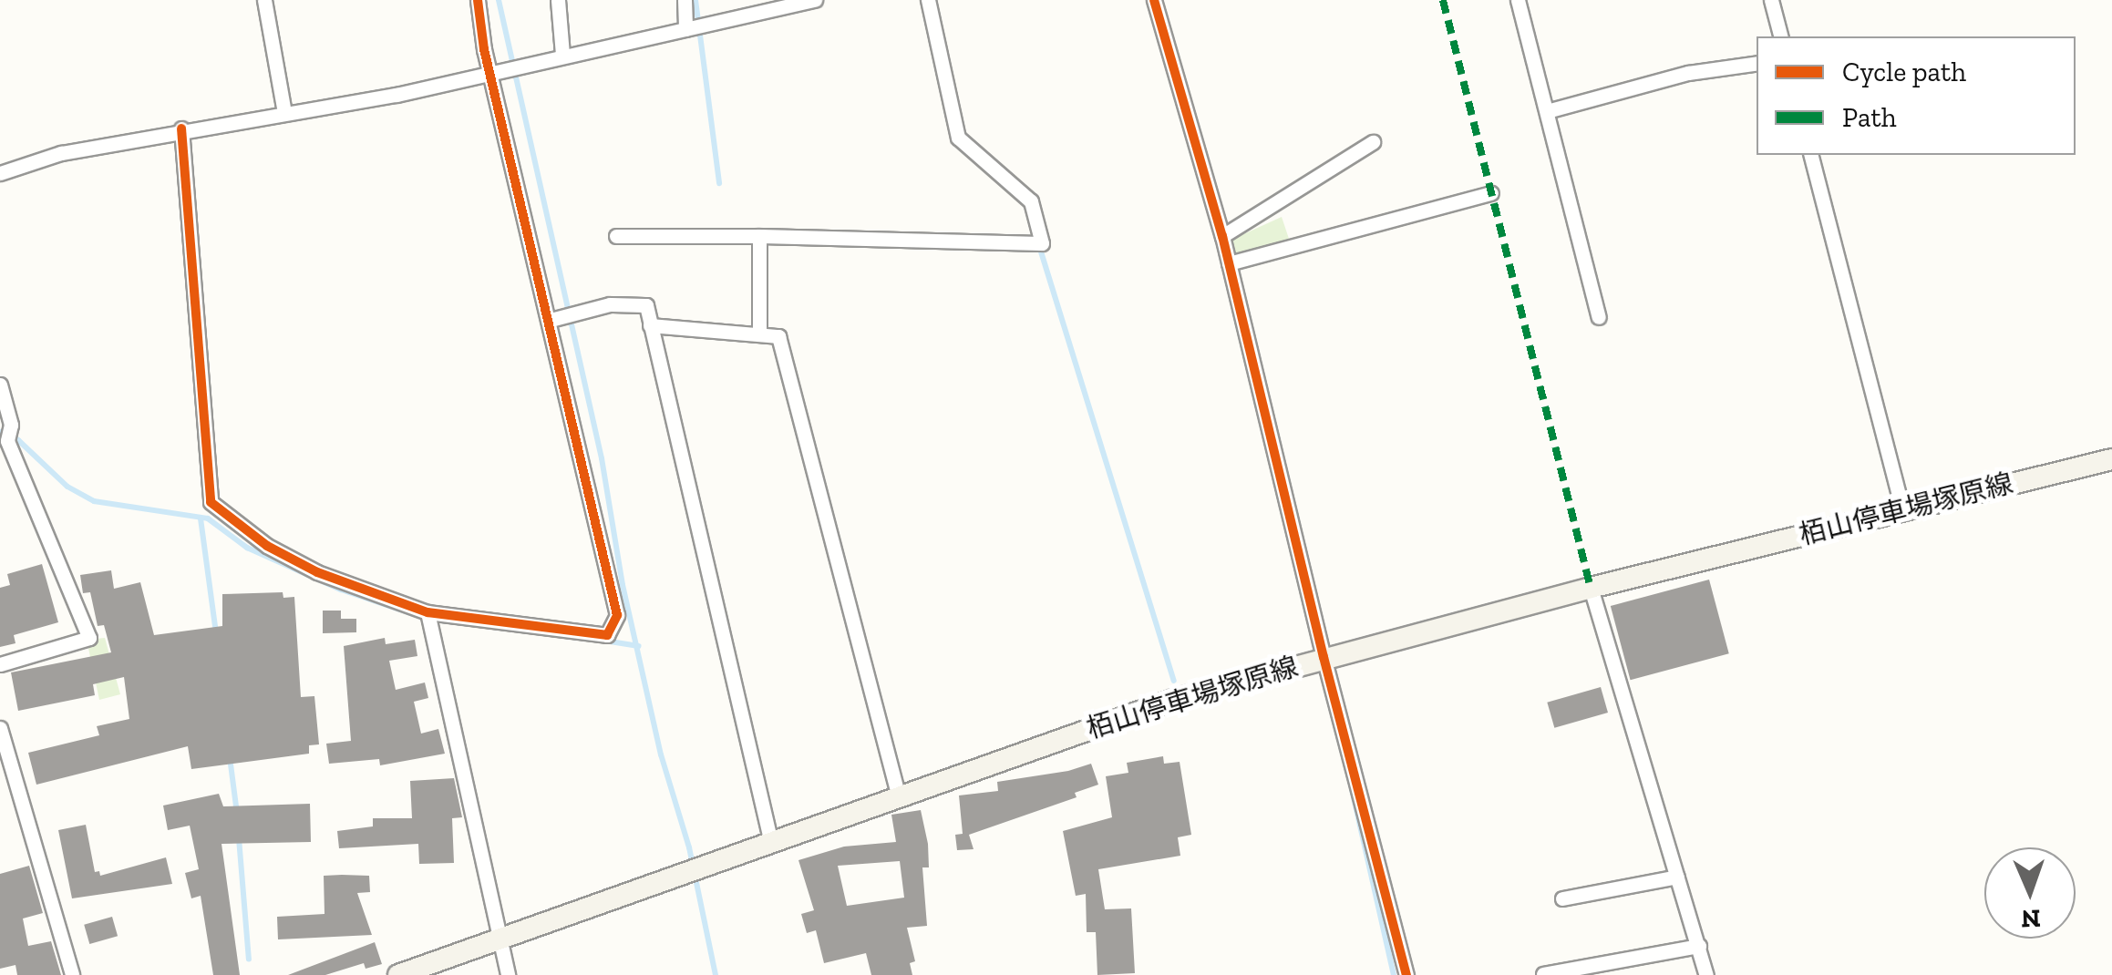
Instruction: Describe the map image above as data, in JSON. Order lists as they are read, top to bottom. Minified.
{"streets":{"main road":["栢山停車場塚原線"]},"legend":["Cycle path","Path"],"north":"bottom"}
